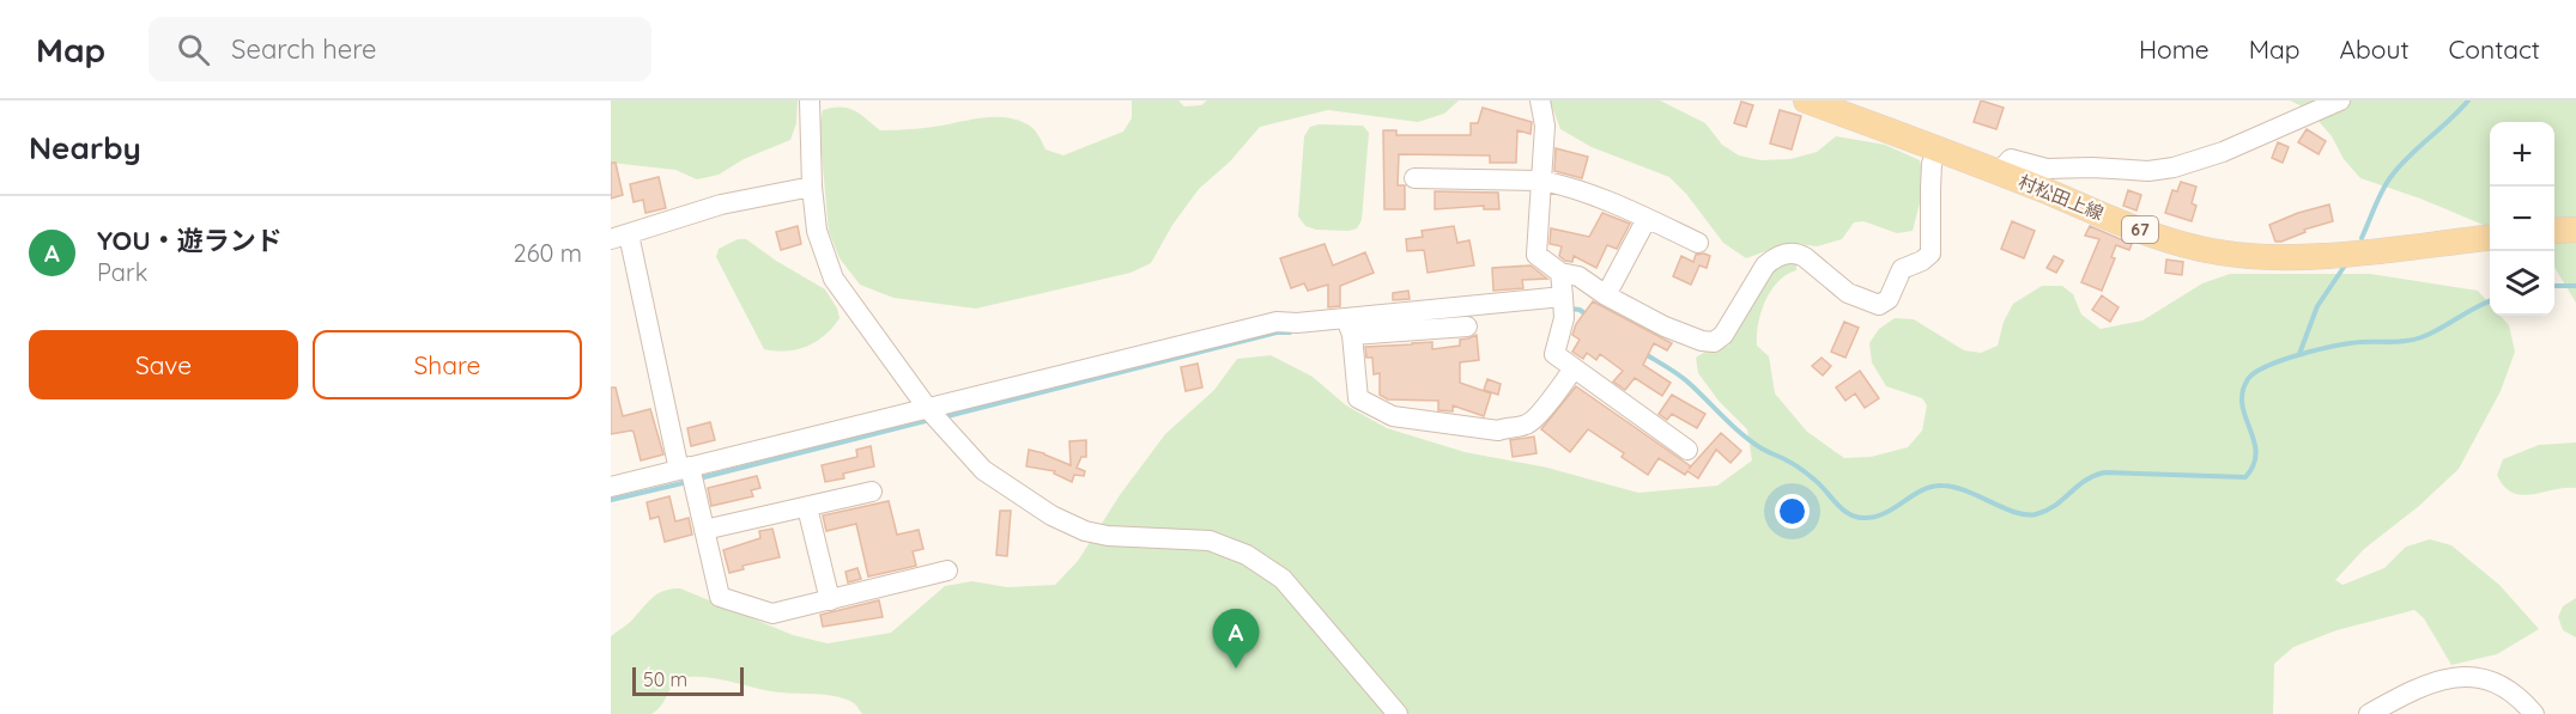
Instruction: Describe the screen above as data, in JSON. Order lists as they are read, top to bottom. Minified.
{"streets":{"main road":["村松田上線","67"]},"scale_bar":"50 m","page":{"header":"Map","search":"Search here","nav":["Home","Map","About","Contact"],"heading":"Nearby","map_buttons":["+","−"],"list":[{"mark":"A","name":"YOU・遊ランド","note":"Park","value":"260 m"}],"buttons":["Save","Share"],"pins":"A","scale":"50 m"}}
